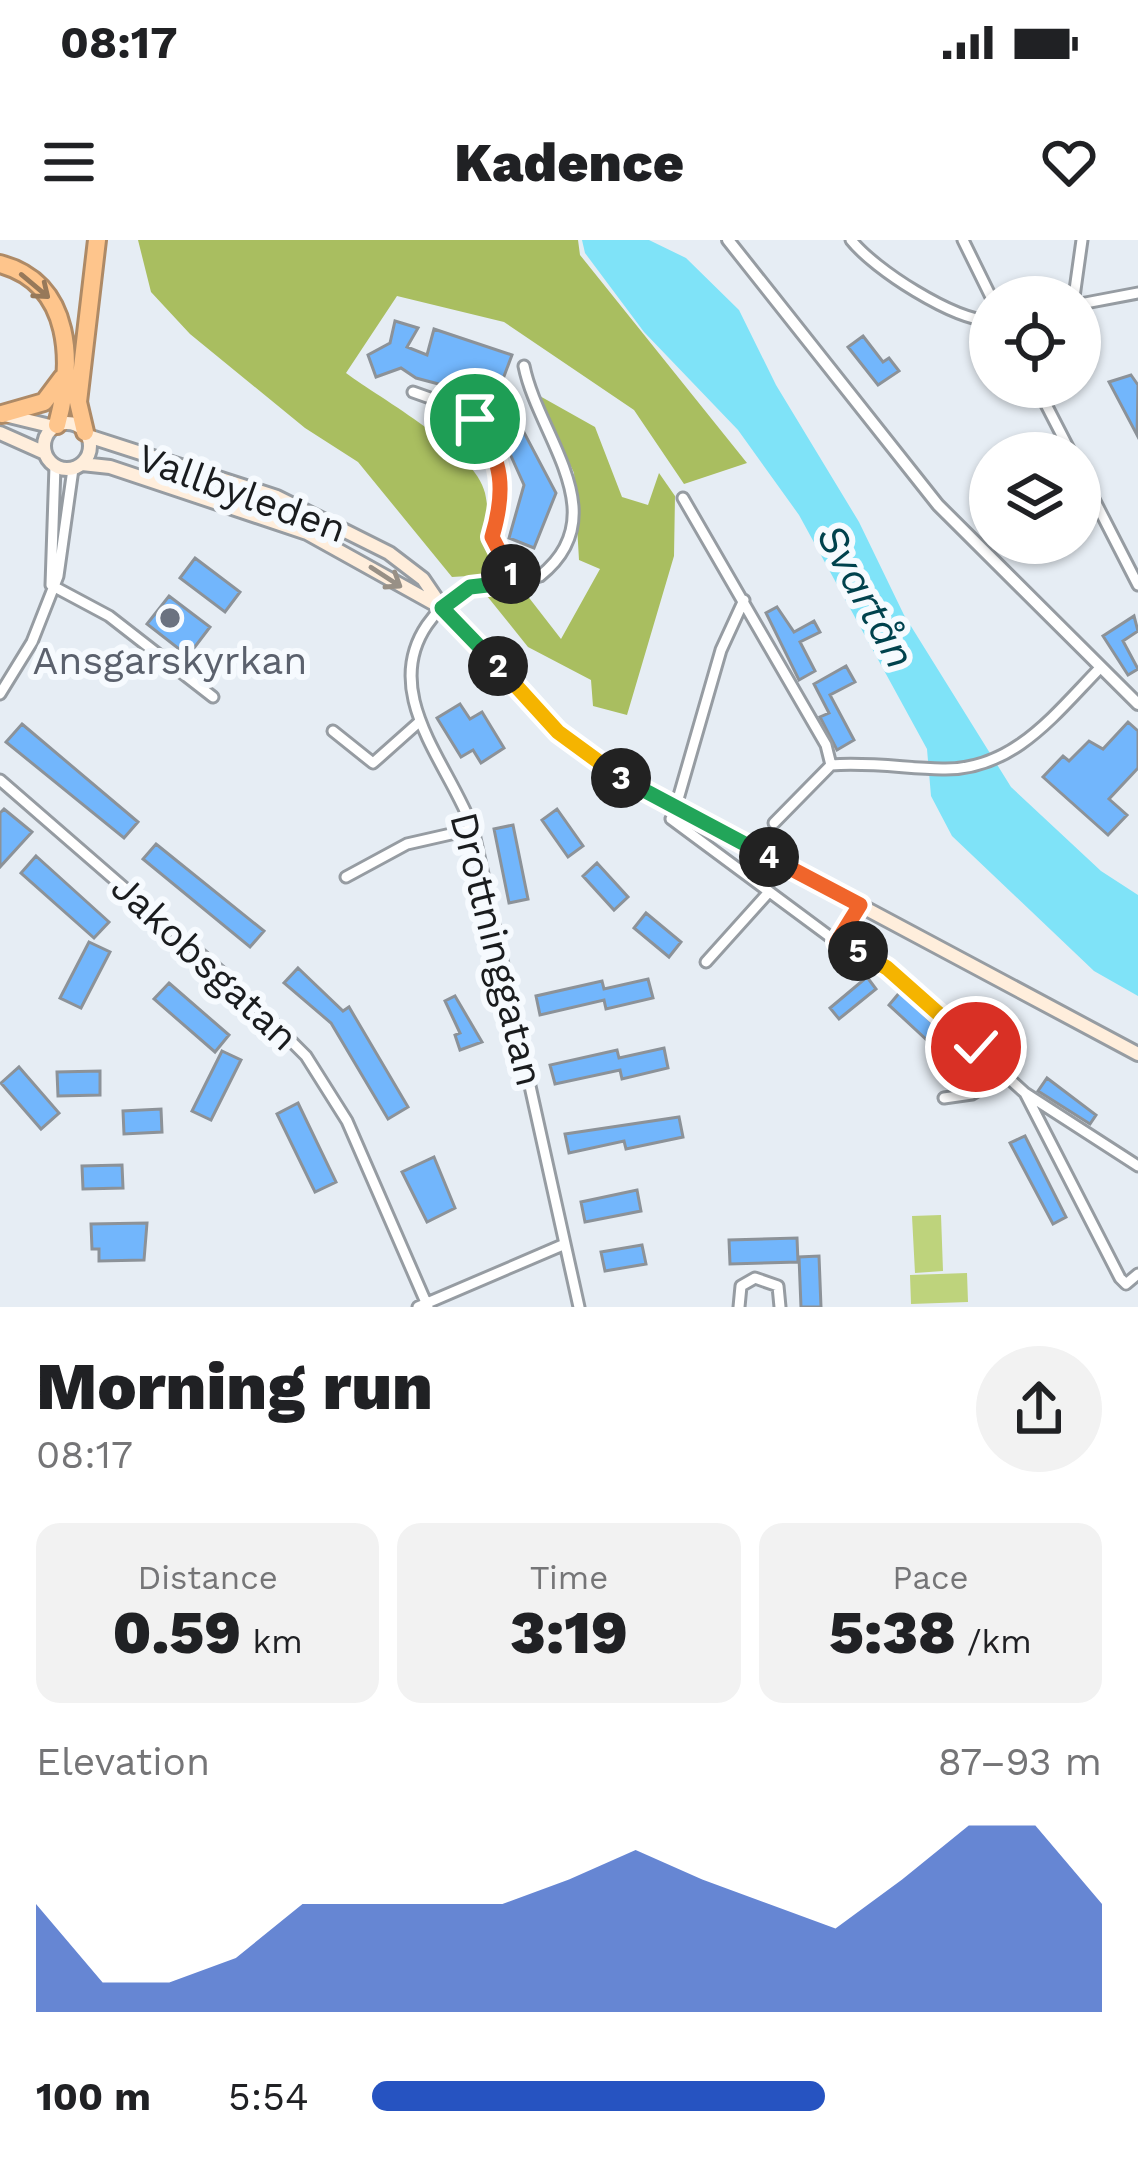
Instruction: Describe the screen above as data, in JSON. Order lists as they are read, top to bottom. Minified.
{"streets":{"main road":["Vallbyleden"],"street":["Drottninggatan","Jakobsgatan"]},"crossings":[["Vallbyleden","Drottninggatan"]],"water":["Svartån"],"places":["Ansgarskyrkan"],"page":{"status":"08:17","header":"Kadence","pins":["1","2","3","4","5"],"heading":["Morning run","08:17"],"stats":[["Distance","0.59 km"],["Time","3:19"],["Pace","5:38 /km"]],"chart":["Elevation","87–93 m"],"list":[{"name":"100 m","note":"5:54"}]}}
